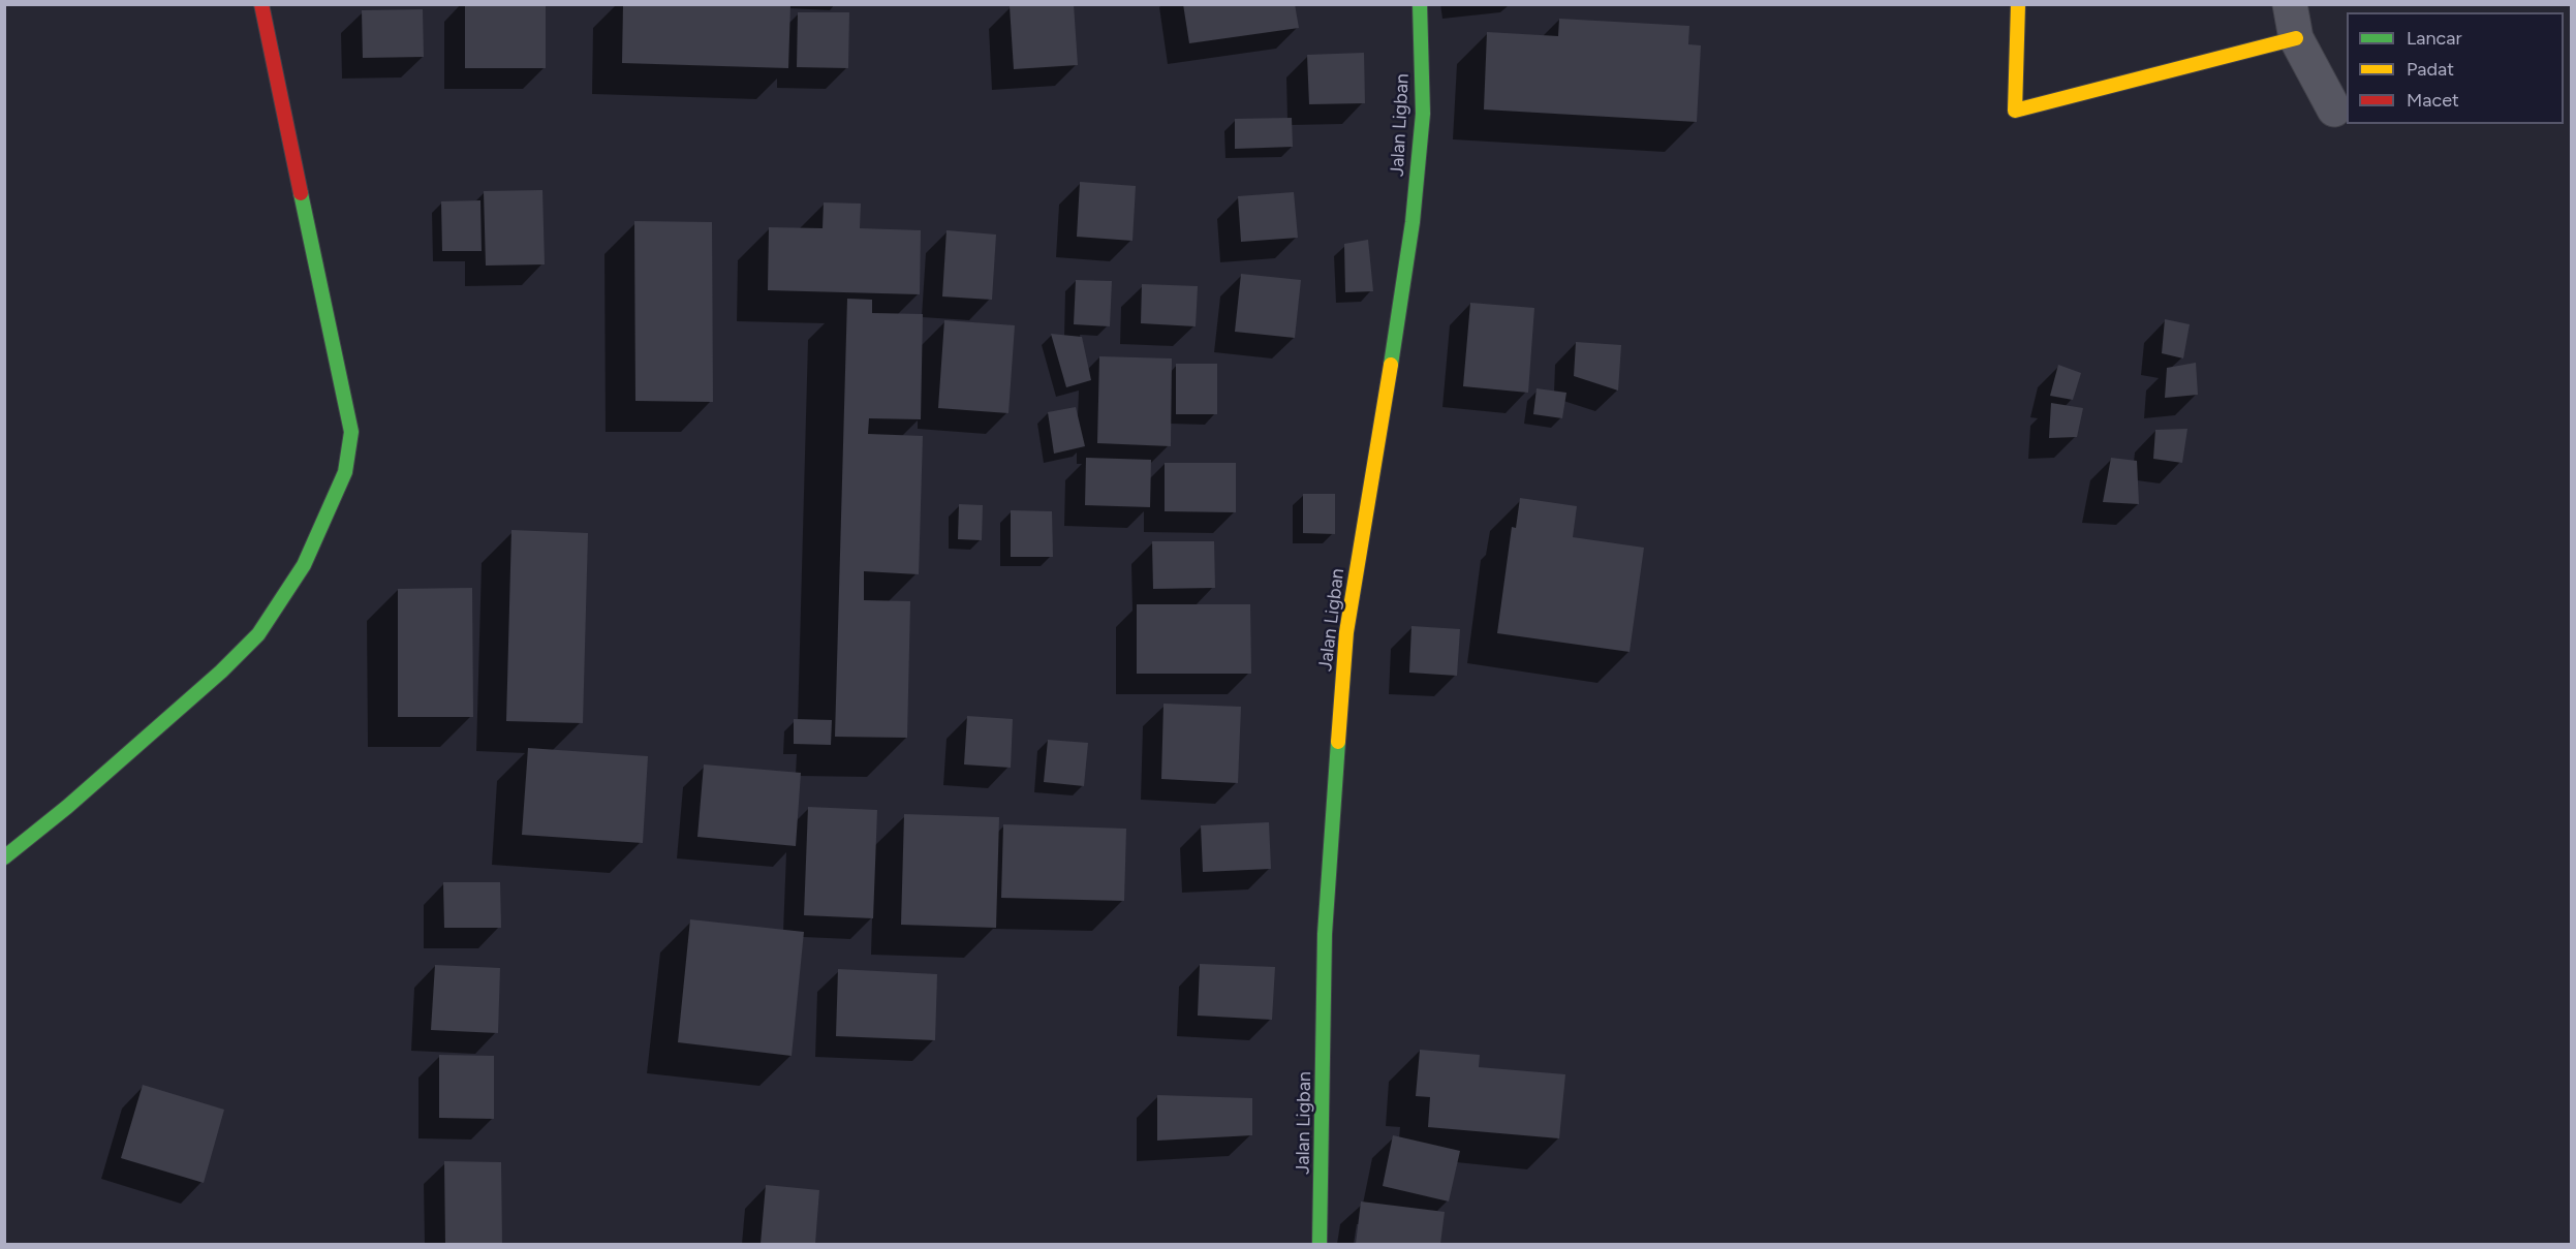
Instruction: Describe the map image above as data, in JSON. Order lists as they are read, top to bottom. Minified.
{"streets":{"street":["Jalan Ligban"]},"legend":["Lancar","Padat","Macet"]}
